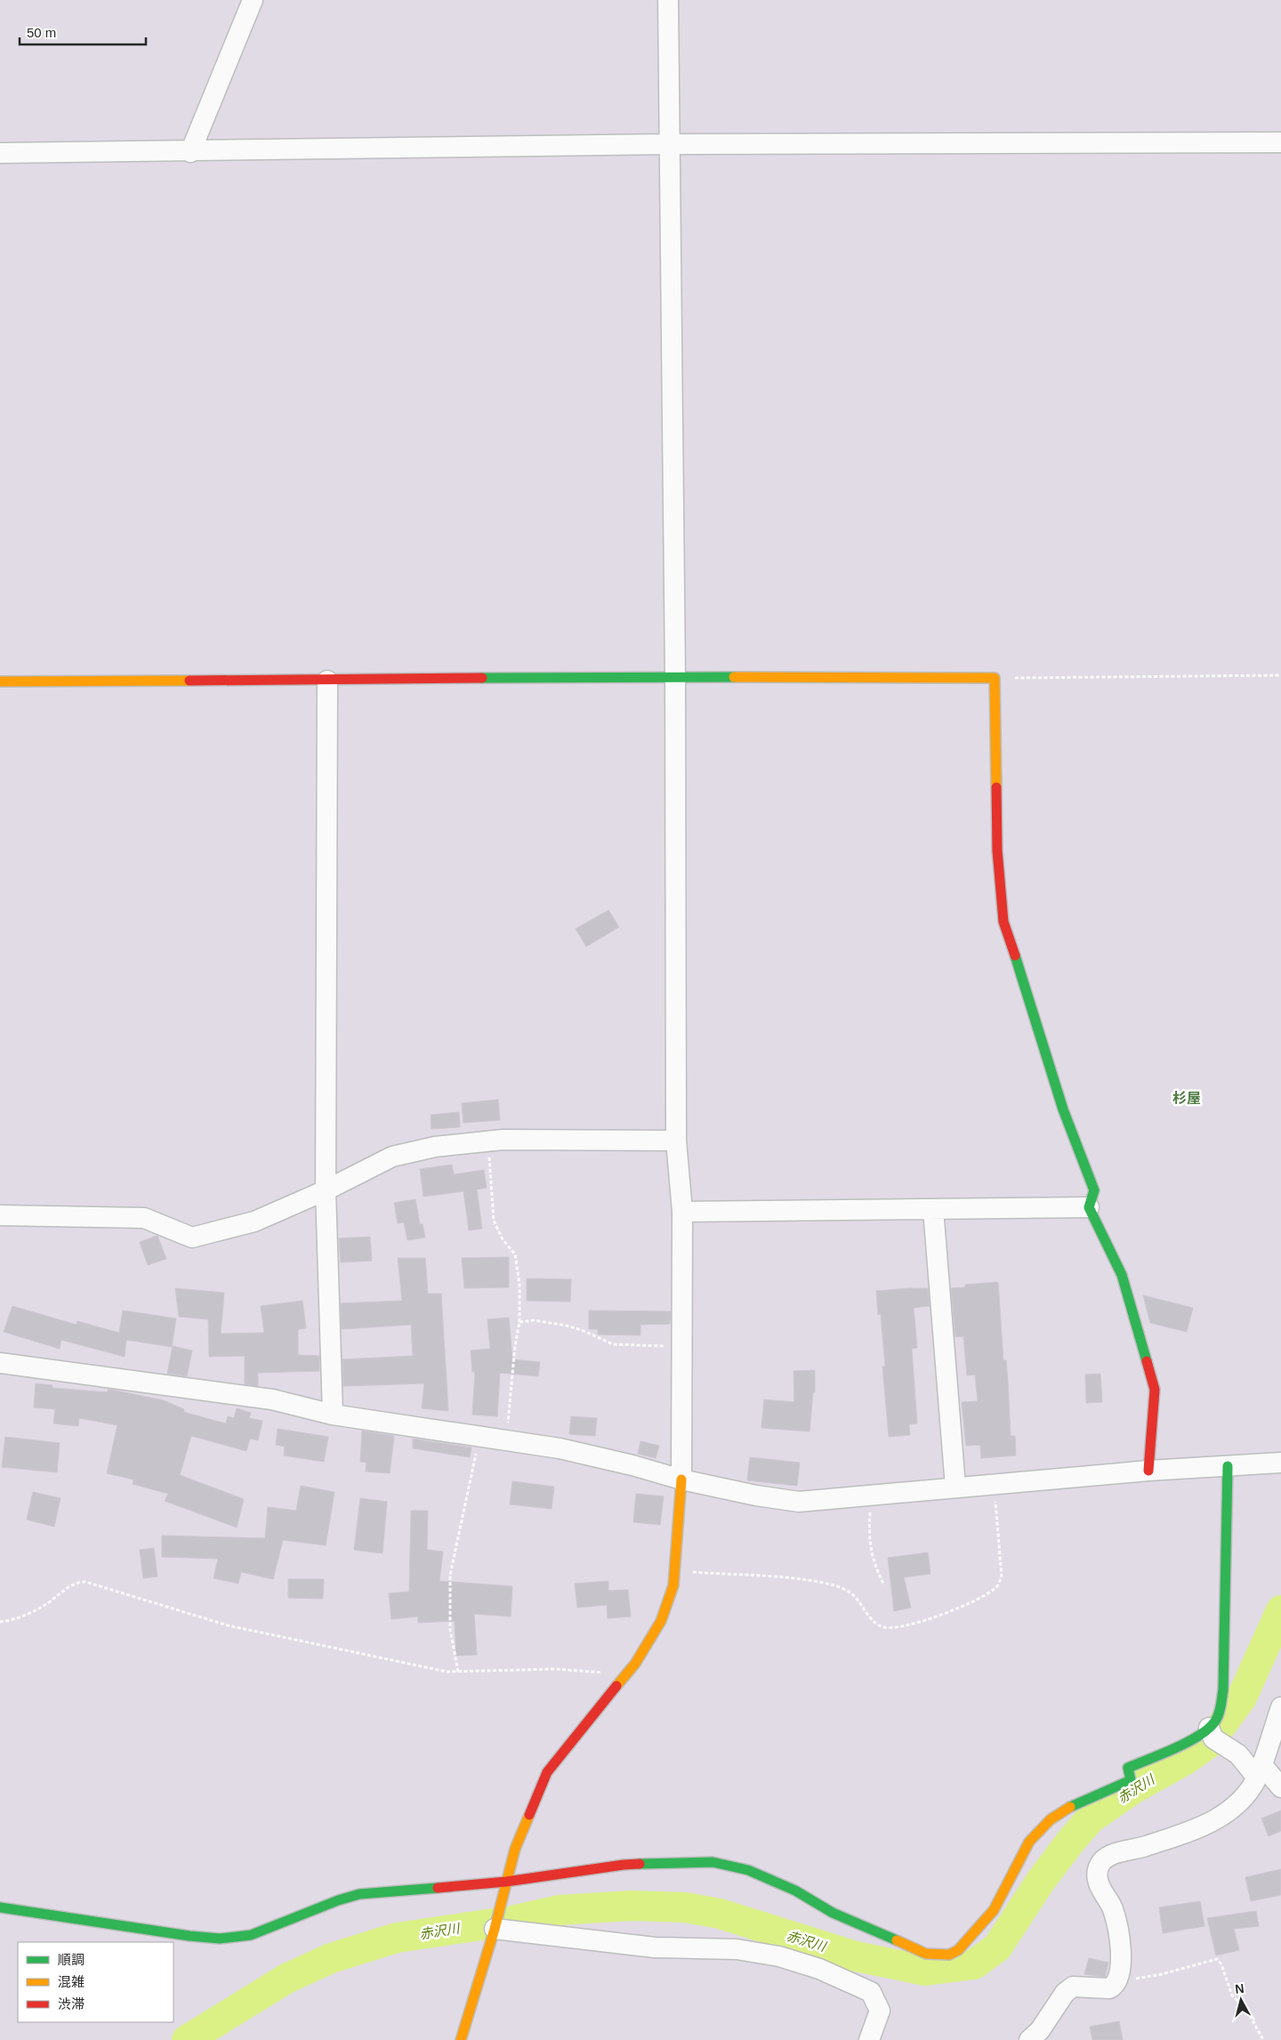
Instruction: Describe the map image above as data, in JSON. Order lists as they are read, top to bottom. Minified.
{"districts":["杉屋"],"water":["赤沢川"],"legend":["順調","混雑","渋滞"],"scale_bar":"50 m","north":"top"}
